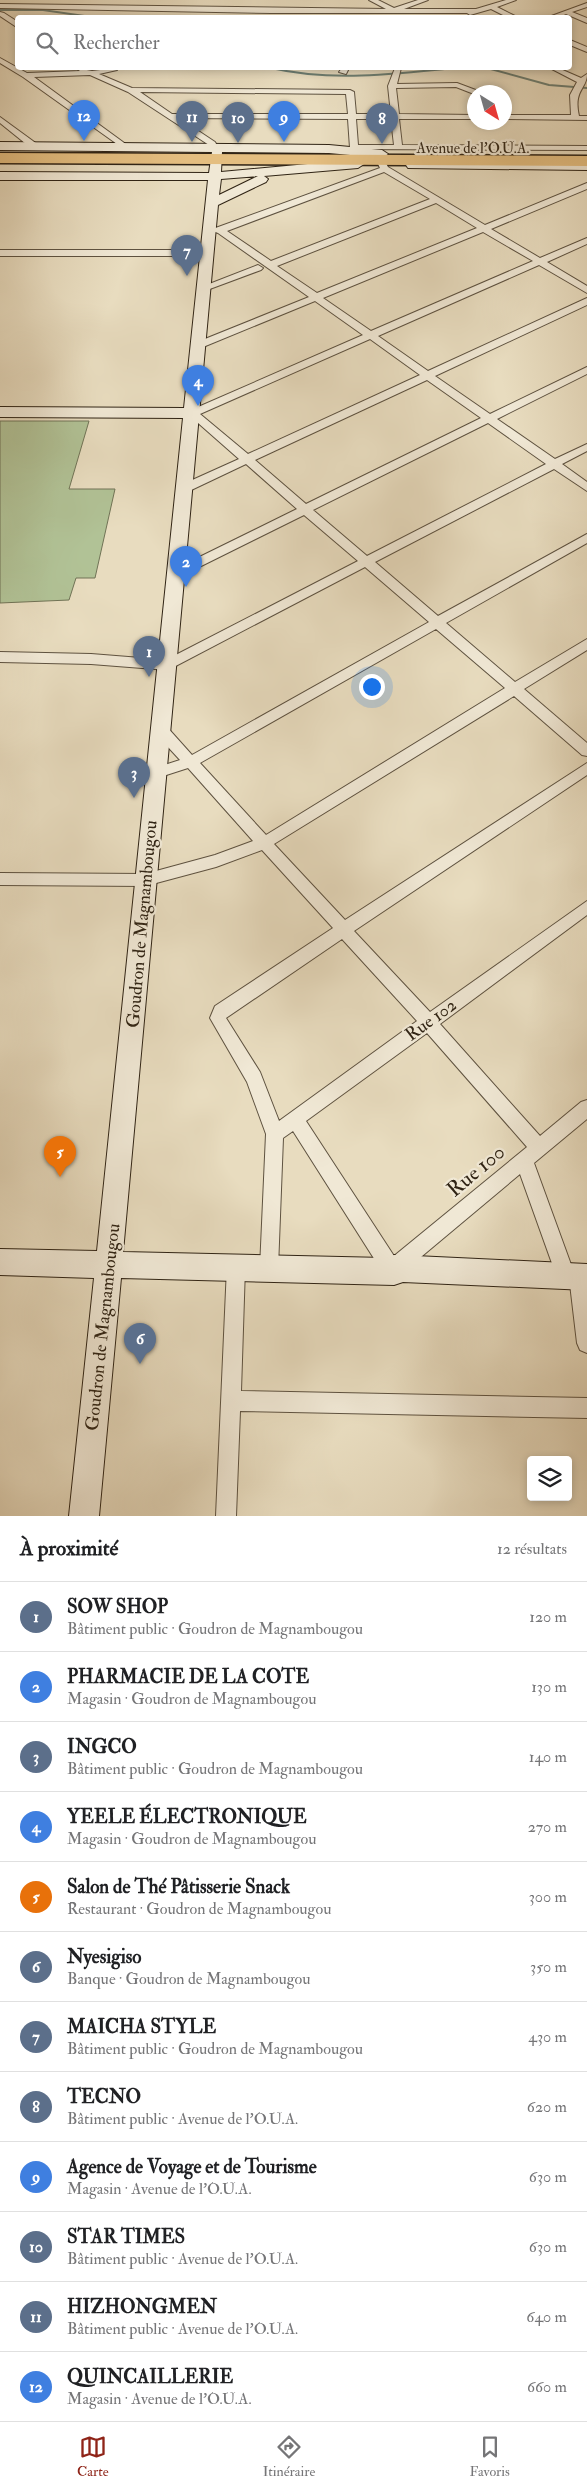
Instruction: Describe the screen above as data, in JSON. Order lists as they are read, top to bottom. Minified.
{"streets":{"highway":["Avenue de l'O.U.A."],"street":["Goudron de Magnambougou","Rue 102","Rue 100"]},"crossings":[["Avenue de l'O.U.A.","Goudron de Magnambougou"]],"north":"bottom right","page":{"search":"Rechercher","pins":["12","9","11","10","8","7","4","2","1","3","5","6"],"heading":["À proximité","12 résultats"],"list":[{"mark":"1","name":"SOW SHOP","note":"Bâtiment public · Goudron de Magnambougou","value":"120 m"},{"mark":"2","name":"PHARMACIE DE LA COTE","note":"Magasin · Goudron de Magnambougou","value":"130 m"},{"mark":"3","name":"INGCO","note":"Bâtiment public · Goudron de Magnambougou","value":"140 m"},{"mark":"4","name":"YEELE ÉLECTRONIQUE","note":"Magasin · Goudron de Magnambougou","value":"270 m"},{"mark":"5","name":"Salon de Thé Pâtisserie Snack","note":"Restaurant · Goudron de Magnambougou","value":"300 m"},{"mark":"6","name":"Nyesigiso","note":"Banque · Goudron de Magnambougou","value":"350 m"},{"mark":"7","name":"MAICHA STYLE","note":"Bâtiment public · Goudron de Magnambougou","value":"430 m"},{"mark":"8","name":"TECNO","note":"Bâtiment public · Avenue de l'O.U.A.","value":"620 m"},{"mark":"9","name":"Agence de Voyage et de Tourisme","note":"Magasin · Avenue de l'O.U.A.","value":"630 m"},{"mark":"10","name":"STAR TIMES","note":"Bâtiment public · Avenue de l'O.U.A.","value":"630 m"},{"mark":"11","name":"HIZHONGMEN","note":"Bâtiment public · Avenue de l'O.U.A.","value":"640 m"},{"mark":"12","name":"QUINCAILLERIE","note":"Magasin · Avenue de l'O.U.A.","value":"660 m"}],"nav":["Carte","Itinéraire","Favoris"]}}
